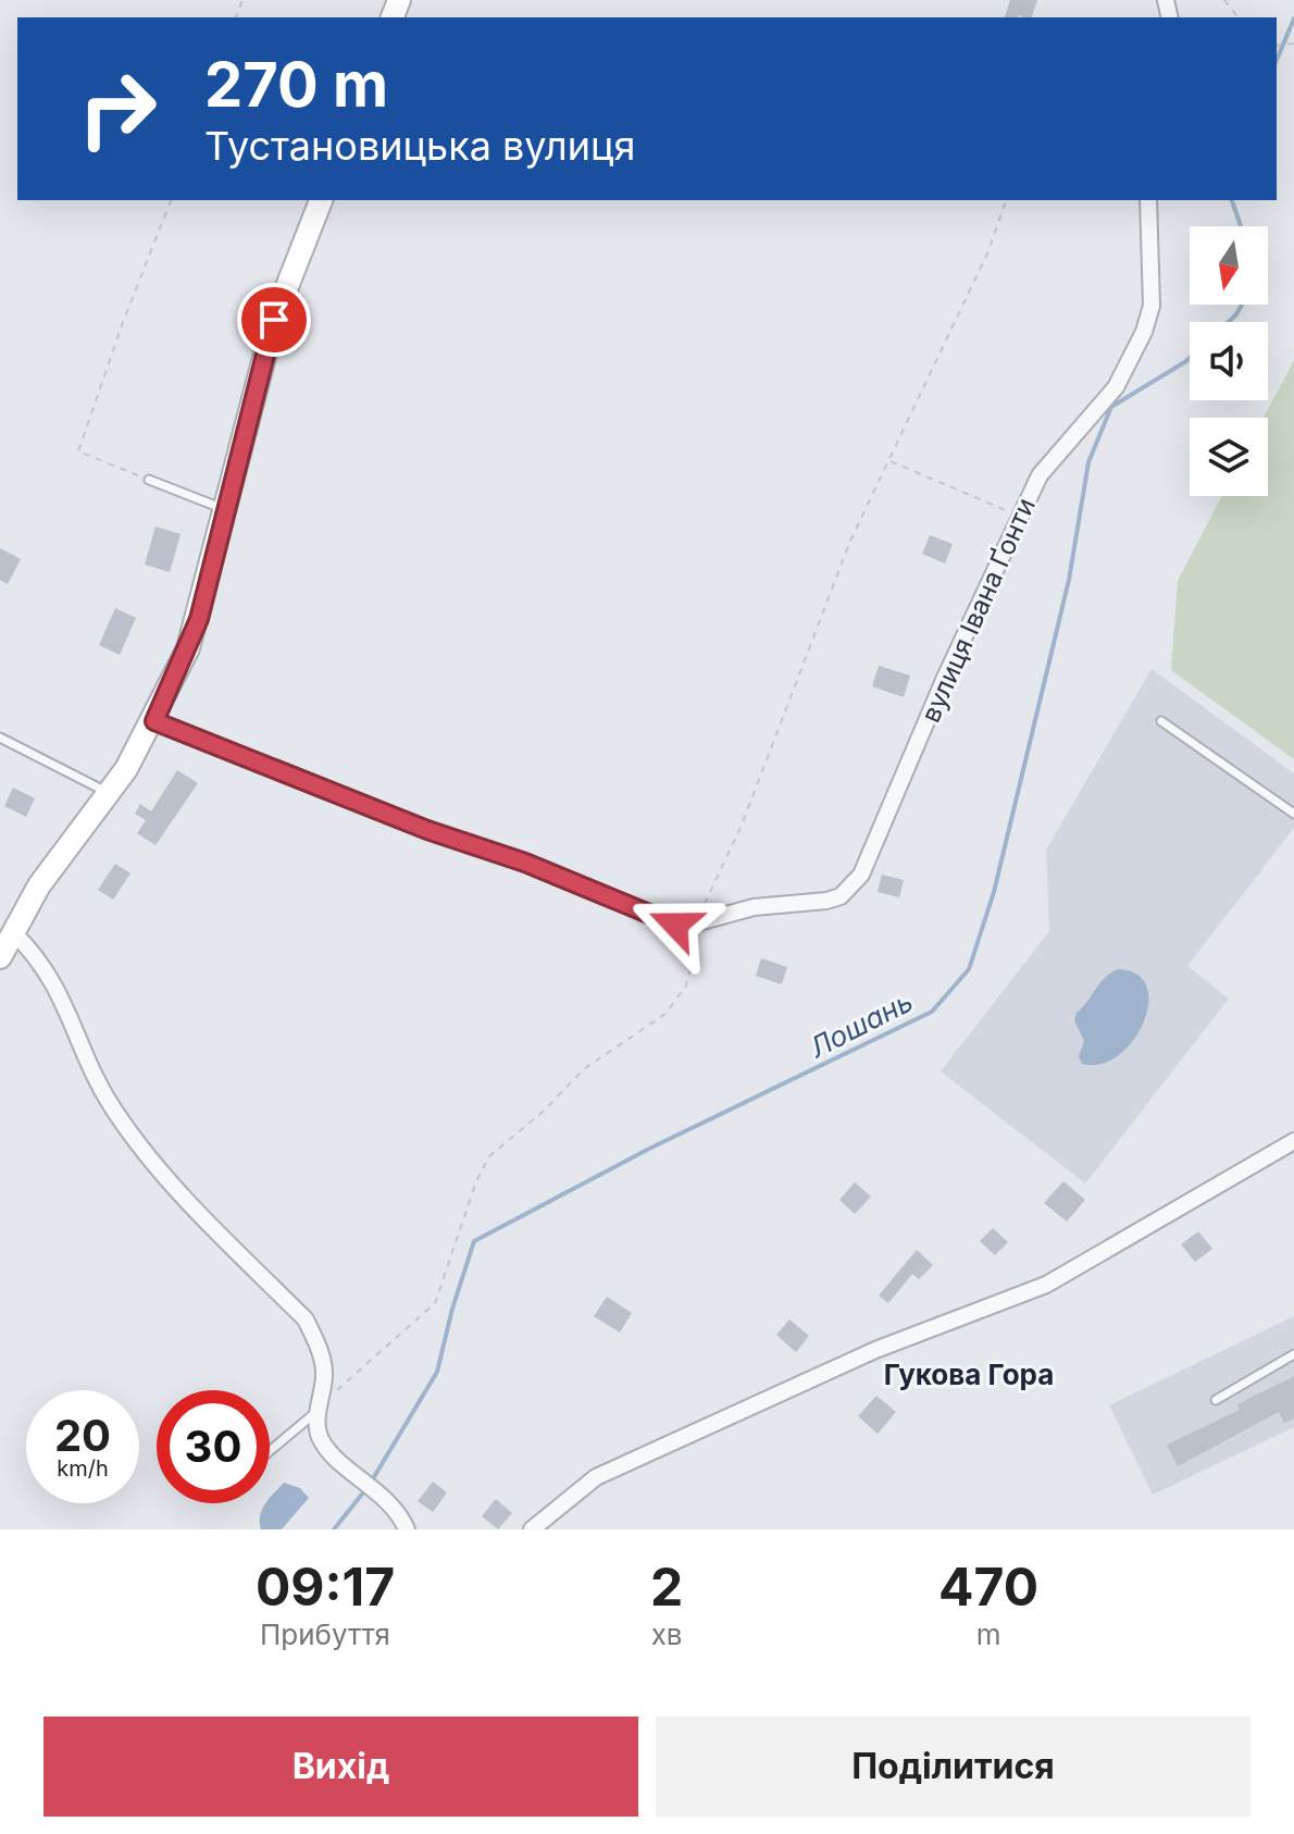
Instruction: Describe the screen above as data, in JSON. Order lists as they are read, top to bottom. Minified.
{"streets":{"street":["вулиця Івана Ґонти"]},"districts":["Гукова Гора"],"water":["Лошань"],"north":"bottom","page":{"turn":["270 m","Тустановицька вулиця"],"speed":"20 km/h","limit":"30","eta":["09:17","Прибуття","2","хв","470","m"],"buttons":["Вихід","Поділитися"]}}
